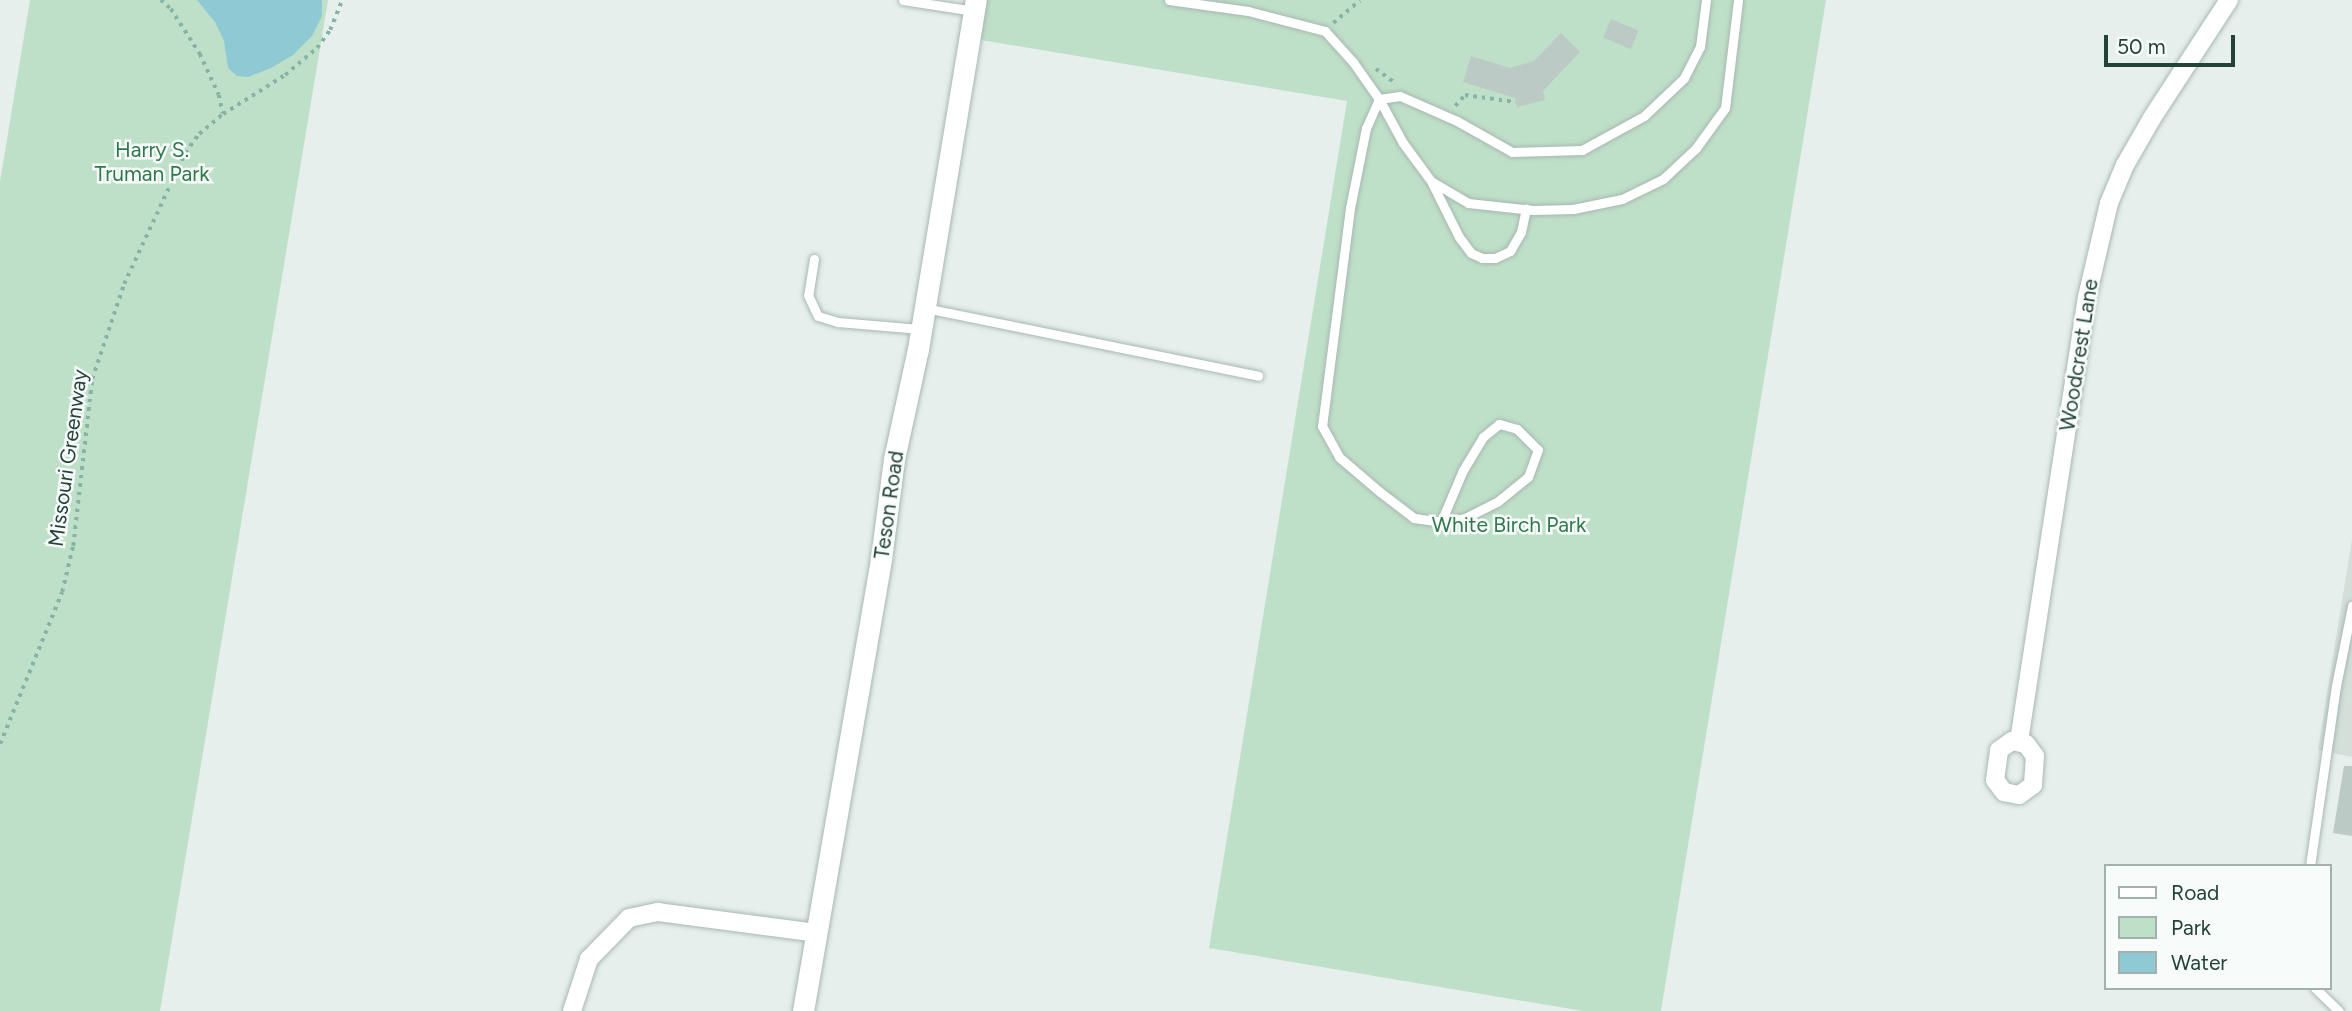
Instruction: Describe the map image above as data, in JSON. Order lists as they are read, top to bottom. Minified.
{"streets":{"street":["Woodcrest Lane","Teson Road"],"path":["Missouri Greenway"]},"parks":["Harry S. Truman Park","White Birch Park"],"legend":["Road","Park","Water"],"scale_bar":"50 m"}
